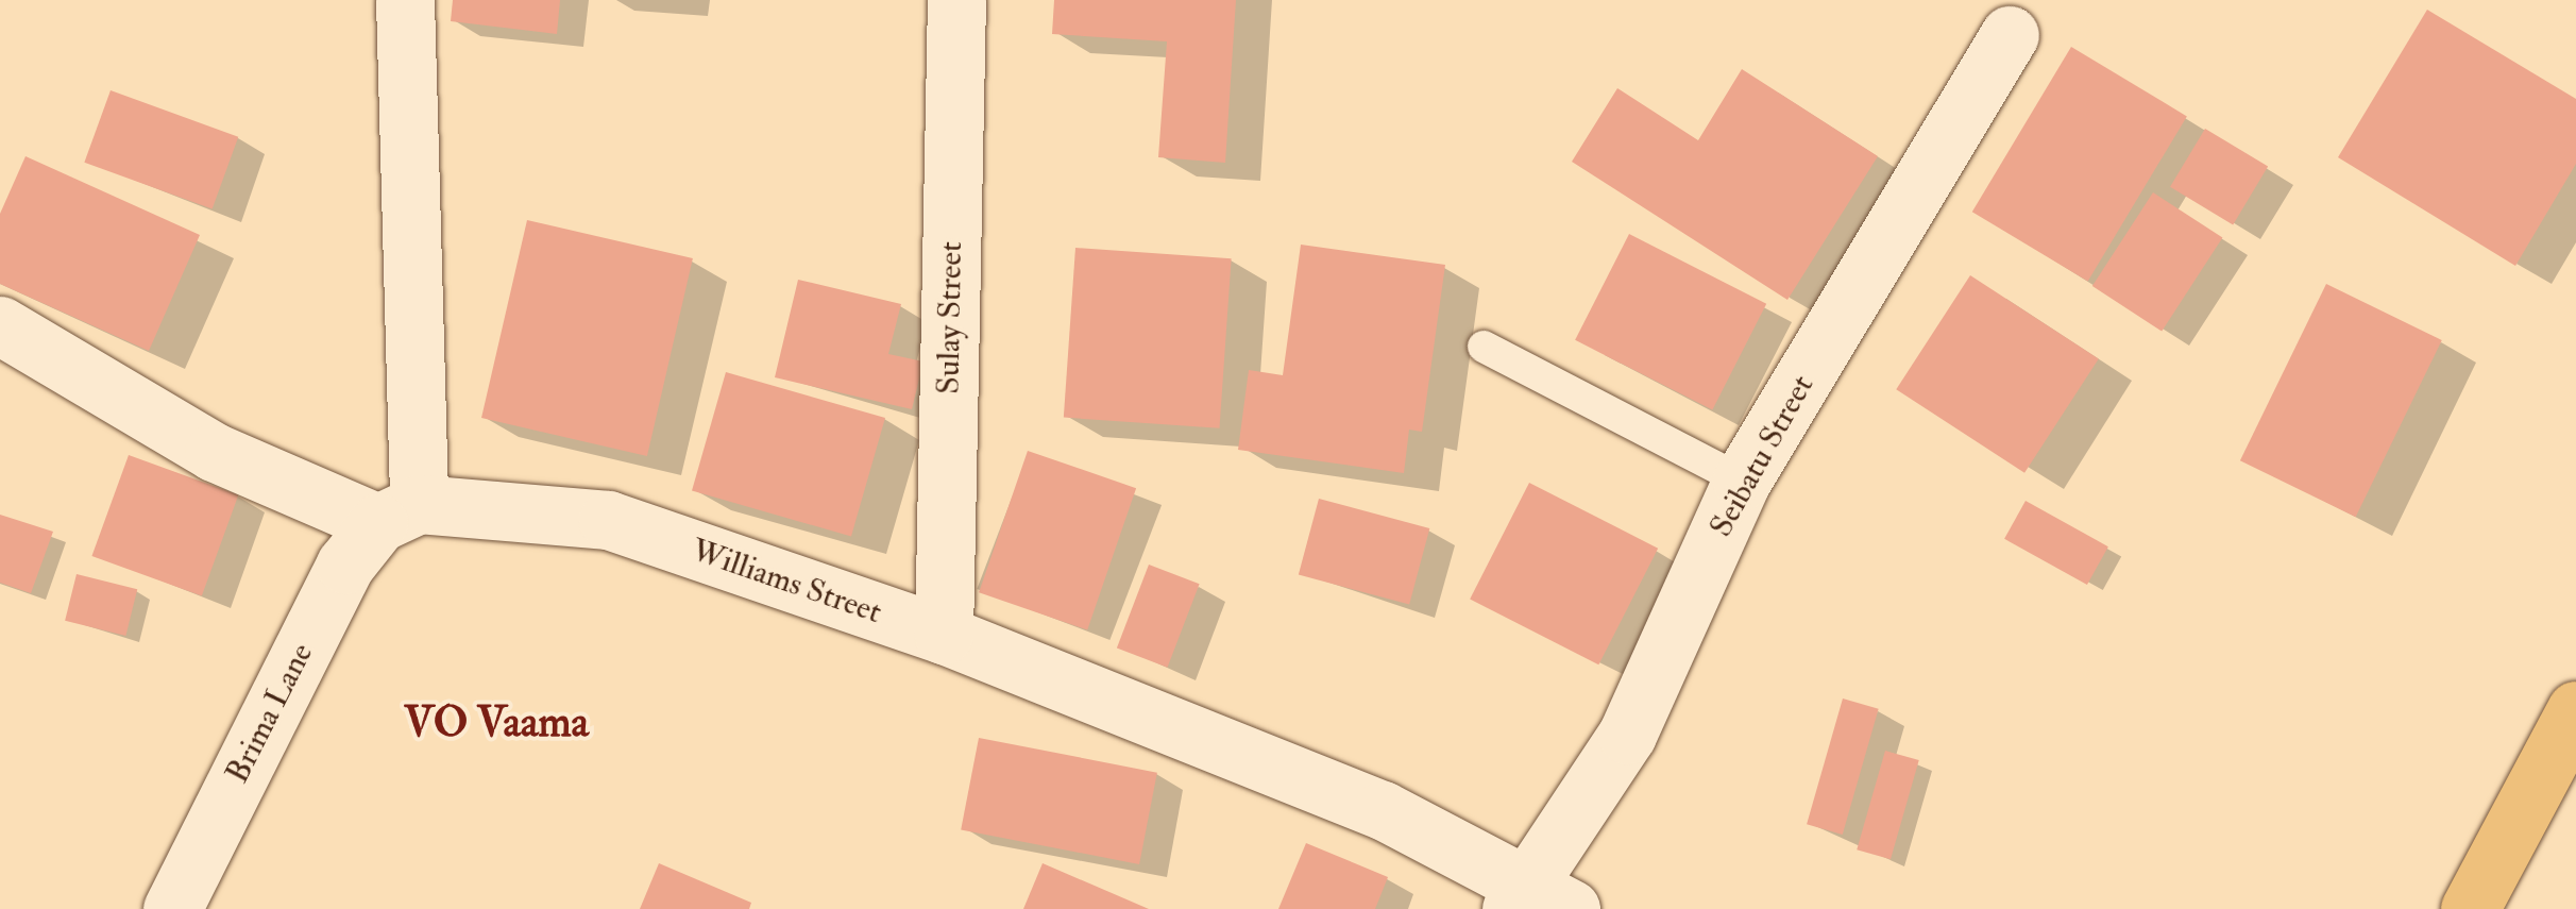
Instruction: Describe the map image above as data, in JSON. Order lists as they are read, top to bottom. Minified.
{"streets":{"street":["Sulay Street","Seibatu Street","Williams Street","Brima Lane"]},"crossings":[["Sulay Street","Williams Street"],["Seibatu Street","Williams Street"],["Williams Street","Brima Lane"]],"districts":["VO Vaama"]}
